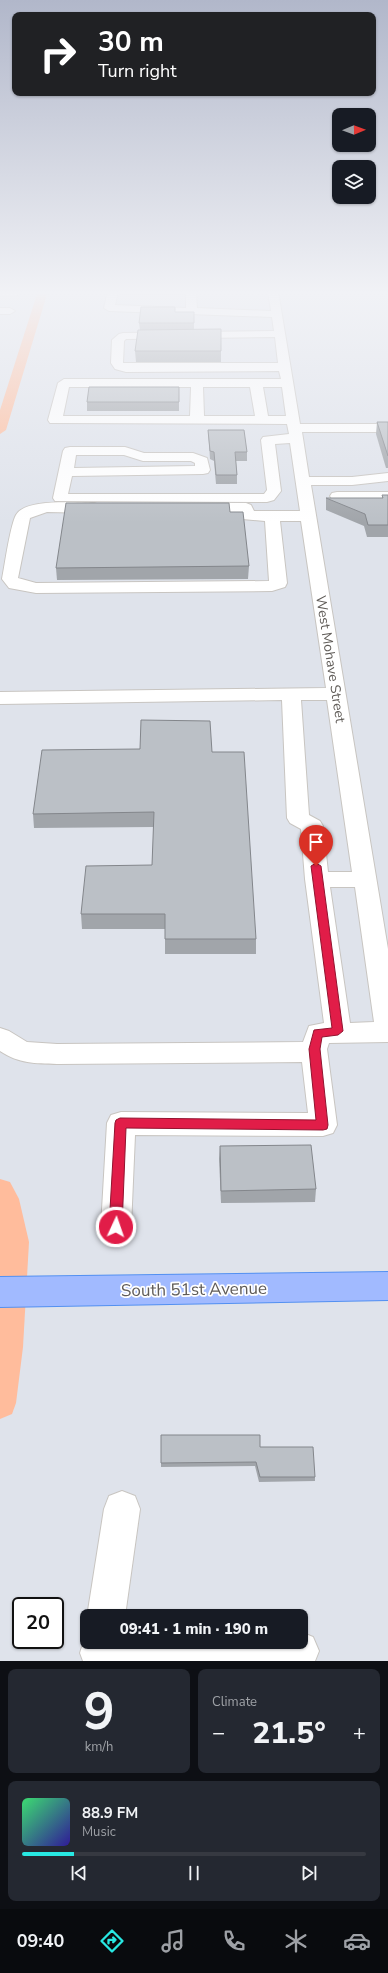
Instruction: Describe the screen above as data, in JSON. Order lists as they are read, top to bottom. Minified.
{"streets":{"main road":["South 51st Avenue"],"street":["West Mohave Street"]},"north":"right","page":{"turn":["30 m","Turn right"],"limit":"20","trip":"09:41 · 1 min · 190 m","tile":[["9","km/h"],"Climate"],"heat":["−","21.5°","+"],"song":["88.9 FM","Music"],"tabs":"09:40"}}
